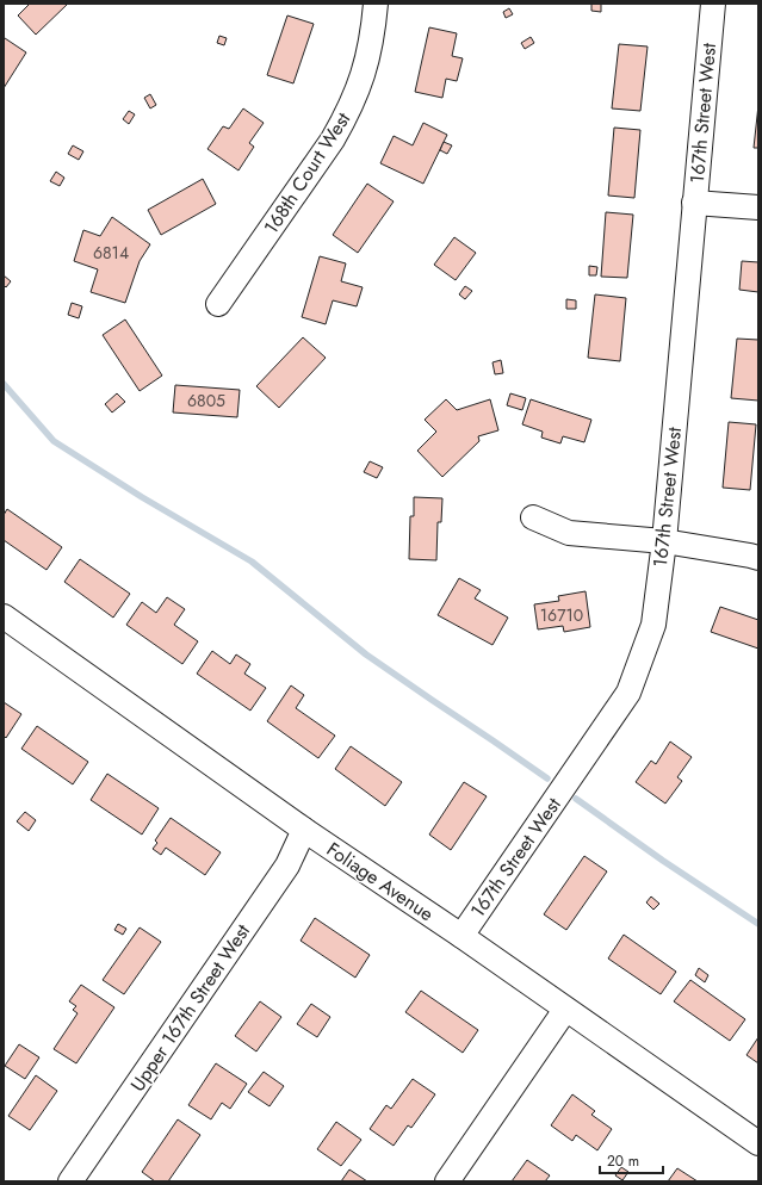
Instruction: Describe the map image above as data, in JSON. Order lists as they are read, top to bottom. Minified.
{"streets":{"street":["167th Street West","168th Court West","Foliage Avenue","Upper 167th Street West"]},"crossings":[["167th Street West","Foliage Avenue"],["Foliage Avenue","Upper 167th Street West"]],"house_numbers":["6814","6805","16710"],"scale_bar":"20 m"}
